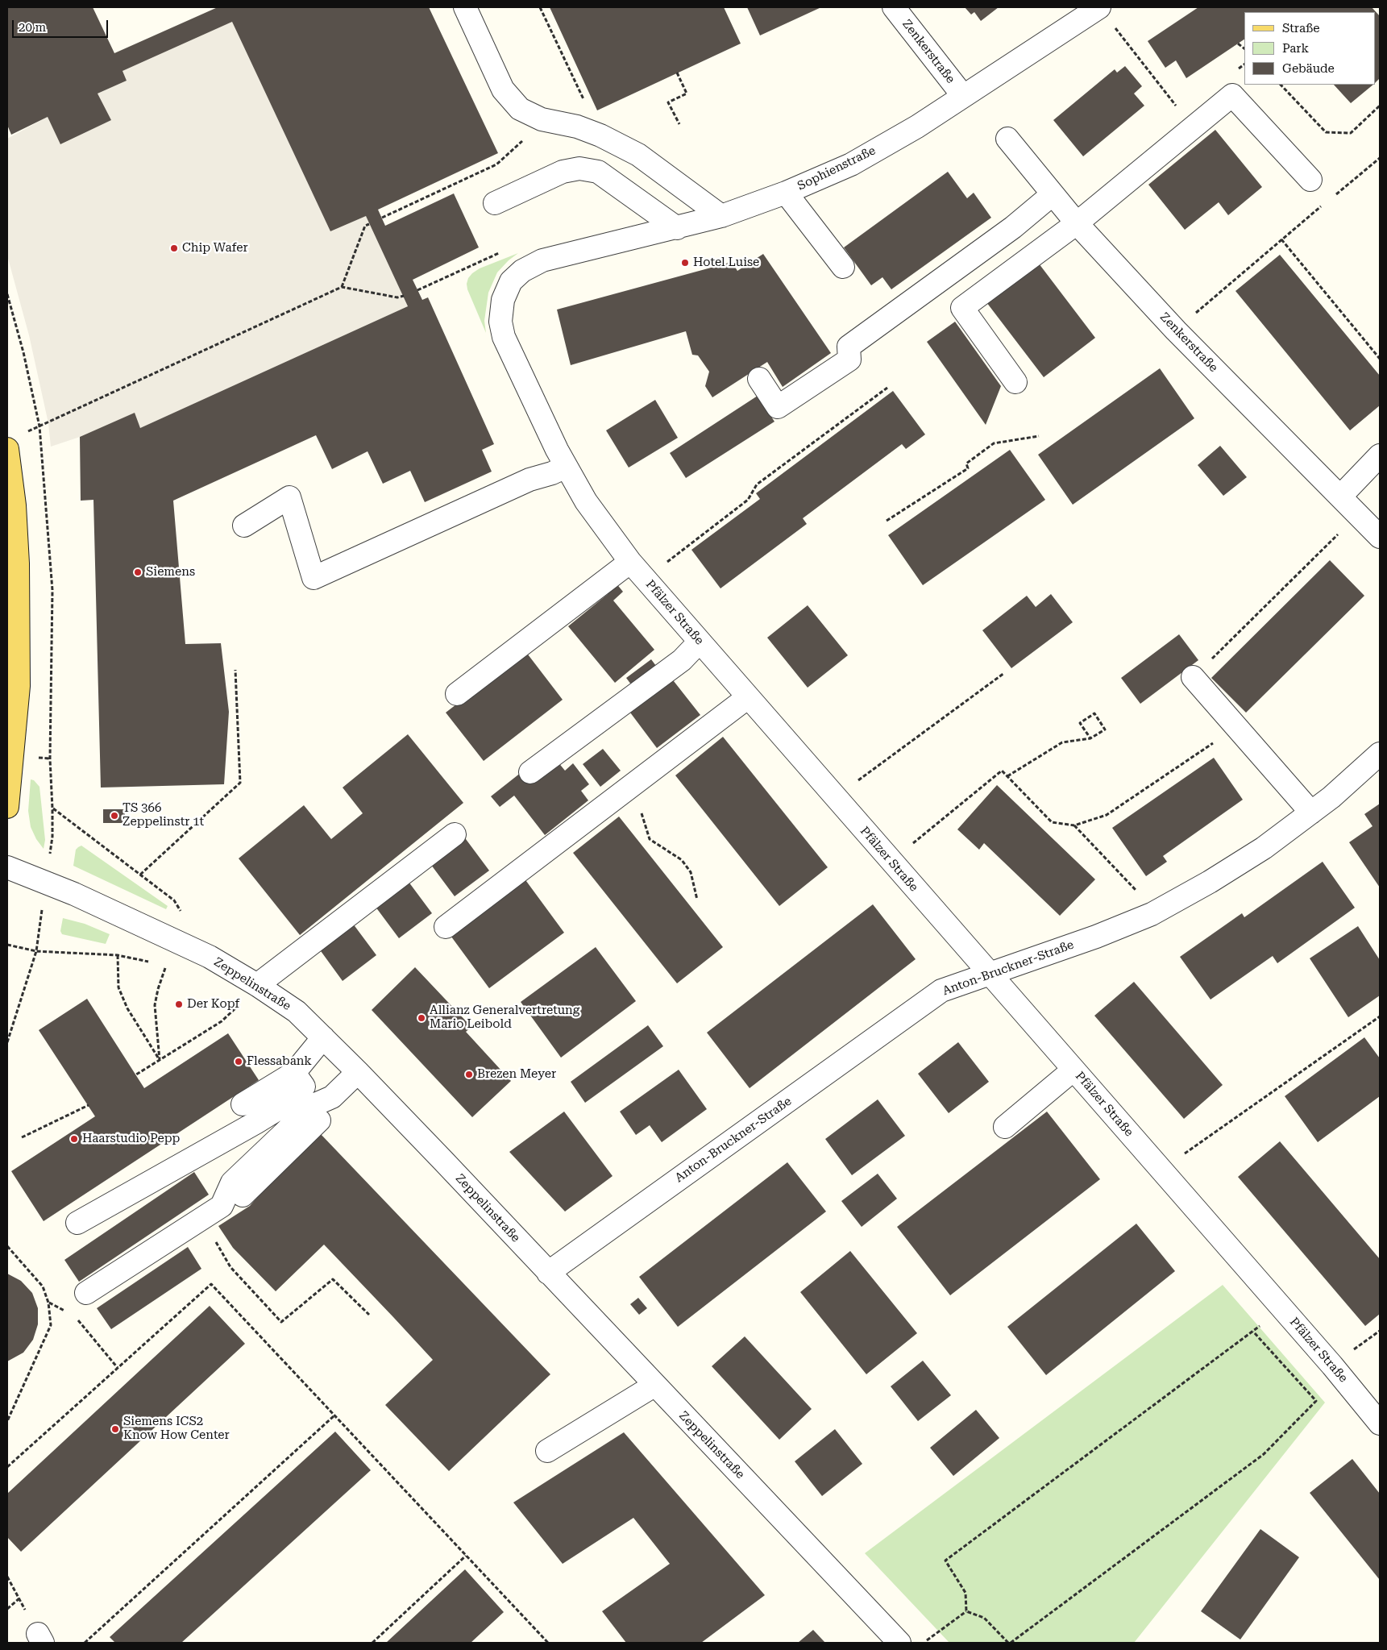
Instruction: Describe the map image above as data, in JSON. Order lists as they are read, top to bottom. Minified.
{"streets":{"street":["Zenkerstraße","Sophienstraße","Pfälzer Straße","Anton-Bruckner-Straße","Zeppelinstraße"]},"crossings":[["Zenkerstraße","Sophienstraße"],["Sophienstraße","Pfälzer Straße"],["Pfälzer Straße","Anton-Bruckner-Straße"],["Anton-Bruckner-Straße","Zeppelinstraße"]],"places":["Chip Wafer","Hotel Luise","Siemens","TS 366 Zeppelinstr 1t","Der Kopf","Allianz Generalvertretung Mario Leibold","Flessabank","Brezen Meyer","Haarstudio Pepp","Siemens ICS2 Know How Center"],"legend":["Straße","Park","Gebäude"],"scale_bar":"20 m"}
